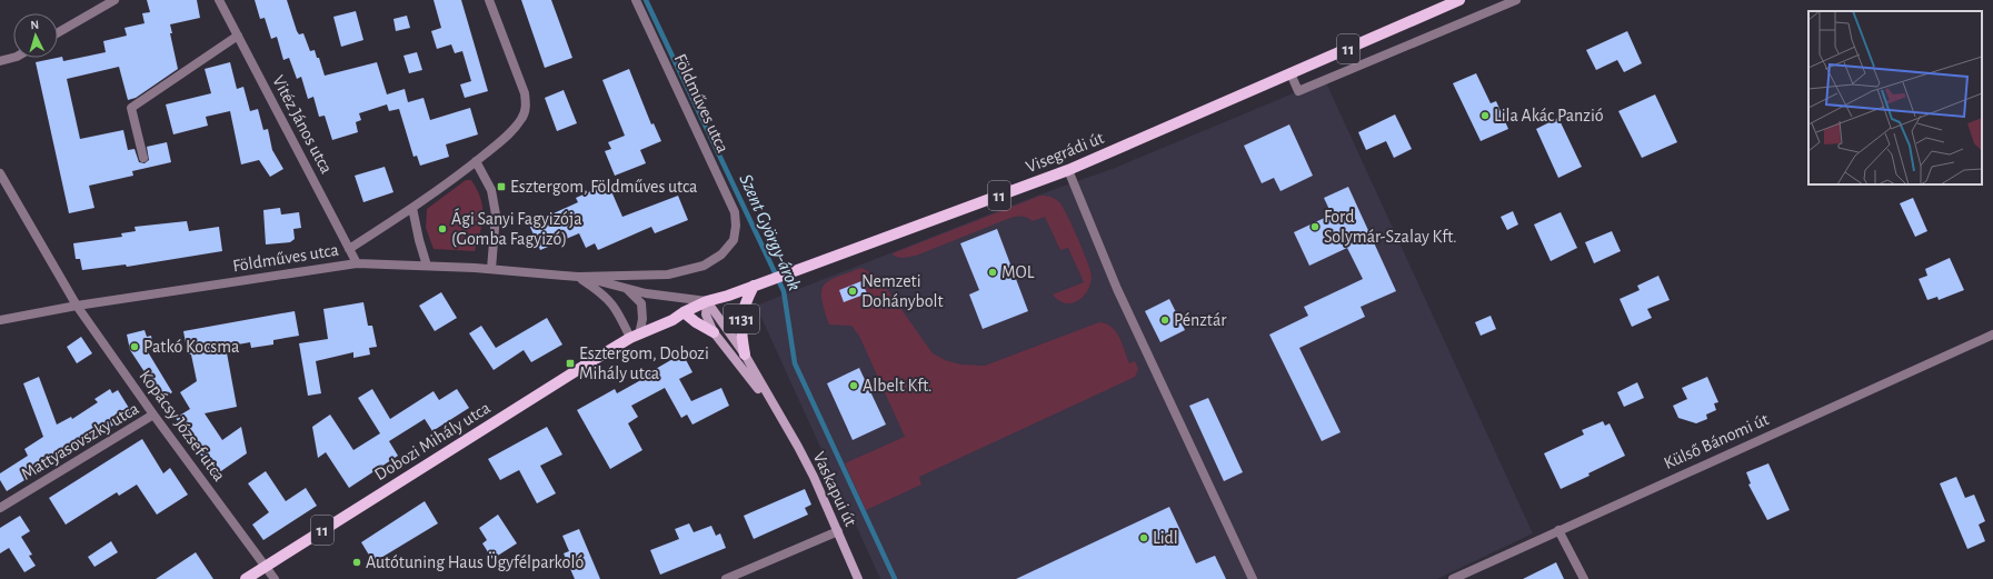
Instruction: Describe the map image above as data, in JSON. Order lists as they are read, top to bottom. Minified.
{"streets":{"main road":["11","Visegrádi út","1131","Dobozi Mihály utca","Vaskapui út"],"street":["Földműves utca","Vitéz János utca","Kopácsy József utca","Mattyasovszky utca","Külső Bánomi út"]},"crossings":[["Földműves utca","Vitéz János utca"],["Földműves utca","Kopácsy József utca"],["Földműves utca","Dobozi Mihály utca"],["Földműves utca","Vaskapui út"],["Visegrádi út","Dobozi Mihály utca"],["1131","Dobozi Mihály utca"],["1131","Vaskapui út"],["Kopácsy József utca","Mattyasovszky utca"],["Kopácsy József utca","Dobozi Mihály utca"],["Dobozi Mihály utca","Vaskapui út"]],"water":["Szent György-árok"],"places":{"other":["Lila Akác Panzió","Ford Solymár-Szalay Kft.","Ági Sanyi Fagyizója (Gomba Fagyizó)","MOL","Nemzeti Dohánybolt","Pénztár","Patkó Kocsma","Albelt Kft.","Lidl","Autótuning Haus Ügyfélparkoló"],"transit":["Esztergom, Földműves utca","Esztergom, Dobozi Mihály utca"]},"north":"top"}
